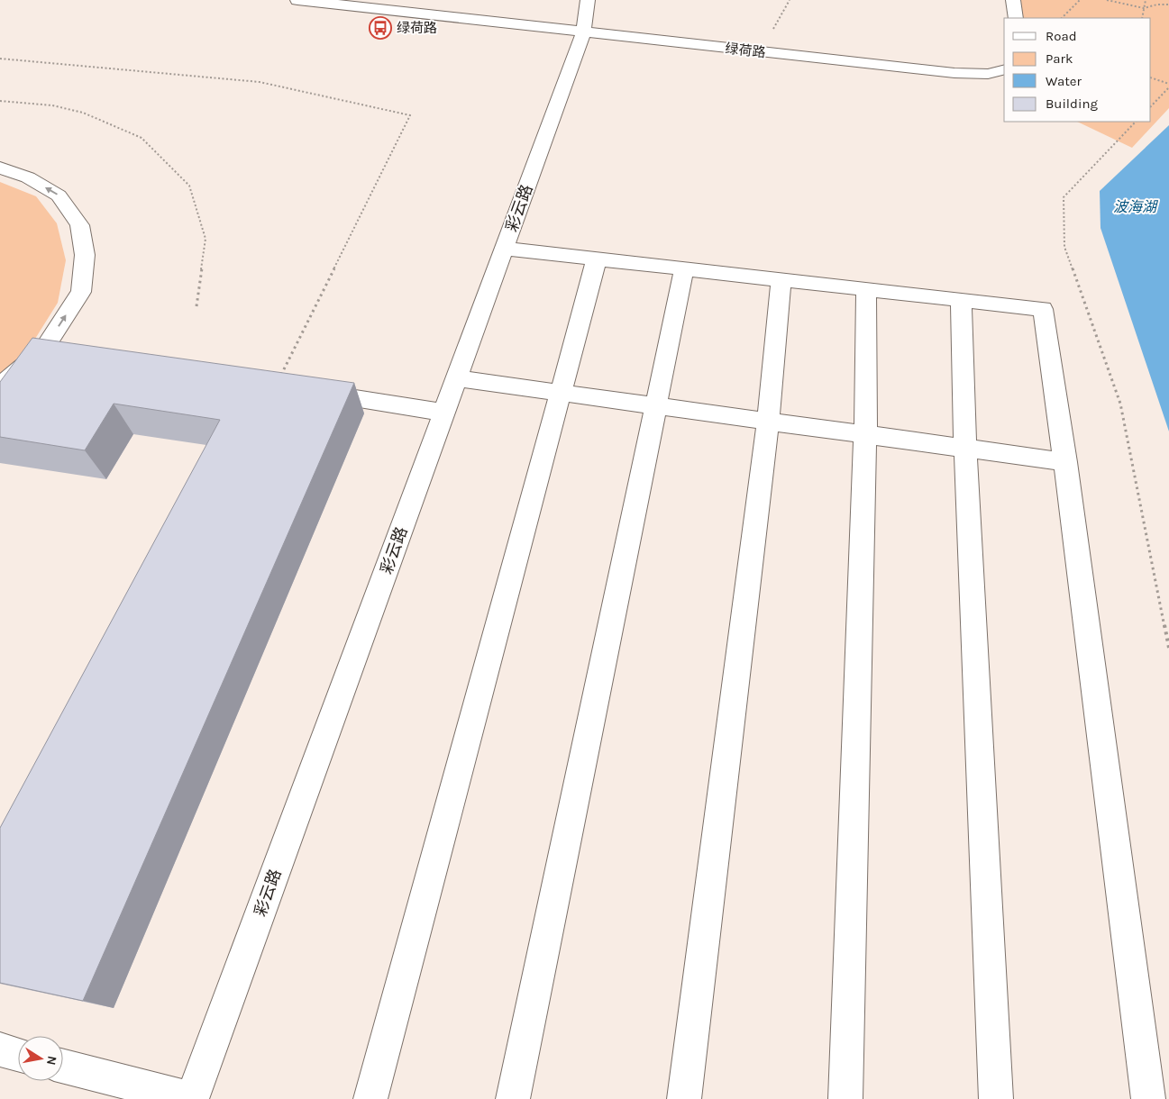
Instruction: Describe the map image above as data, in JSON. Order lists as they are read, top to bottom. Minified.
{"streets":{"street":["绿荷路","彩云路"]},"crossings":[["绿荷路","彩云路"]],"water":["波海湖"],"places":{"bus stop":["绿荷路"]},"legend":["Road","Park","Water","Building"],"north":"right"}
